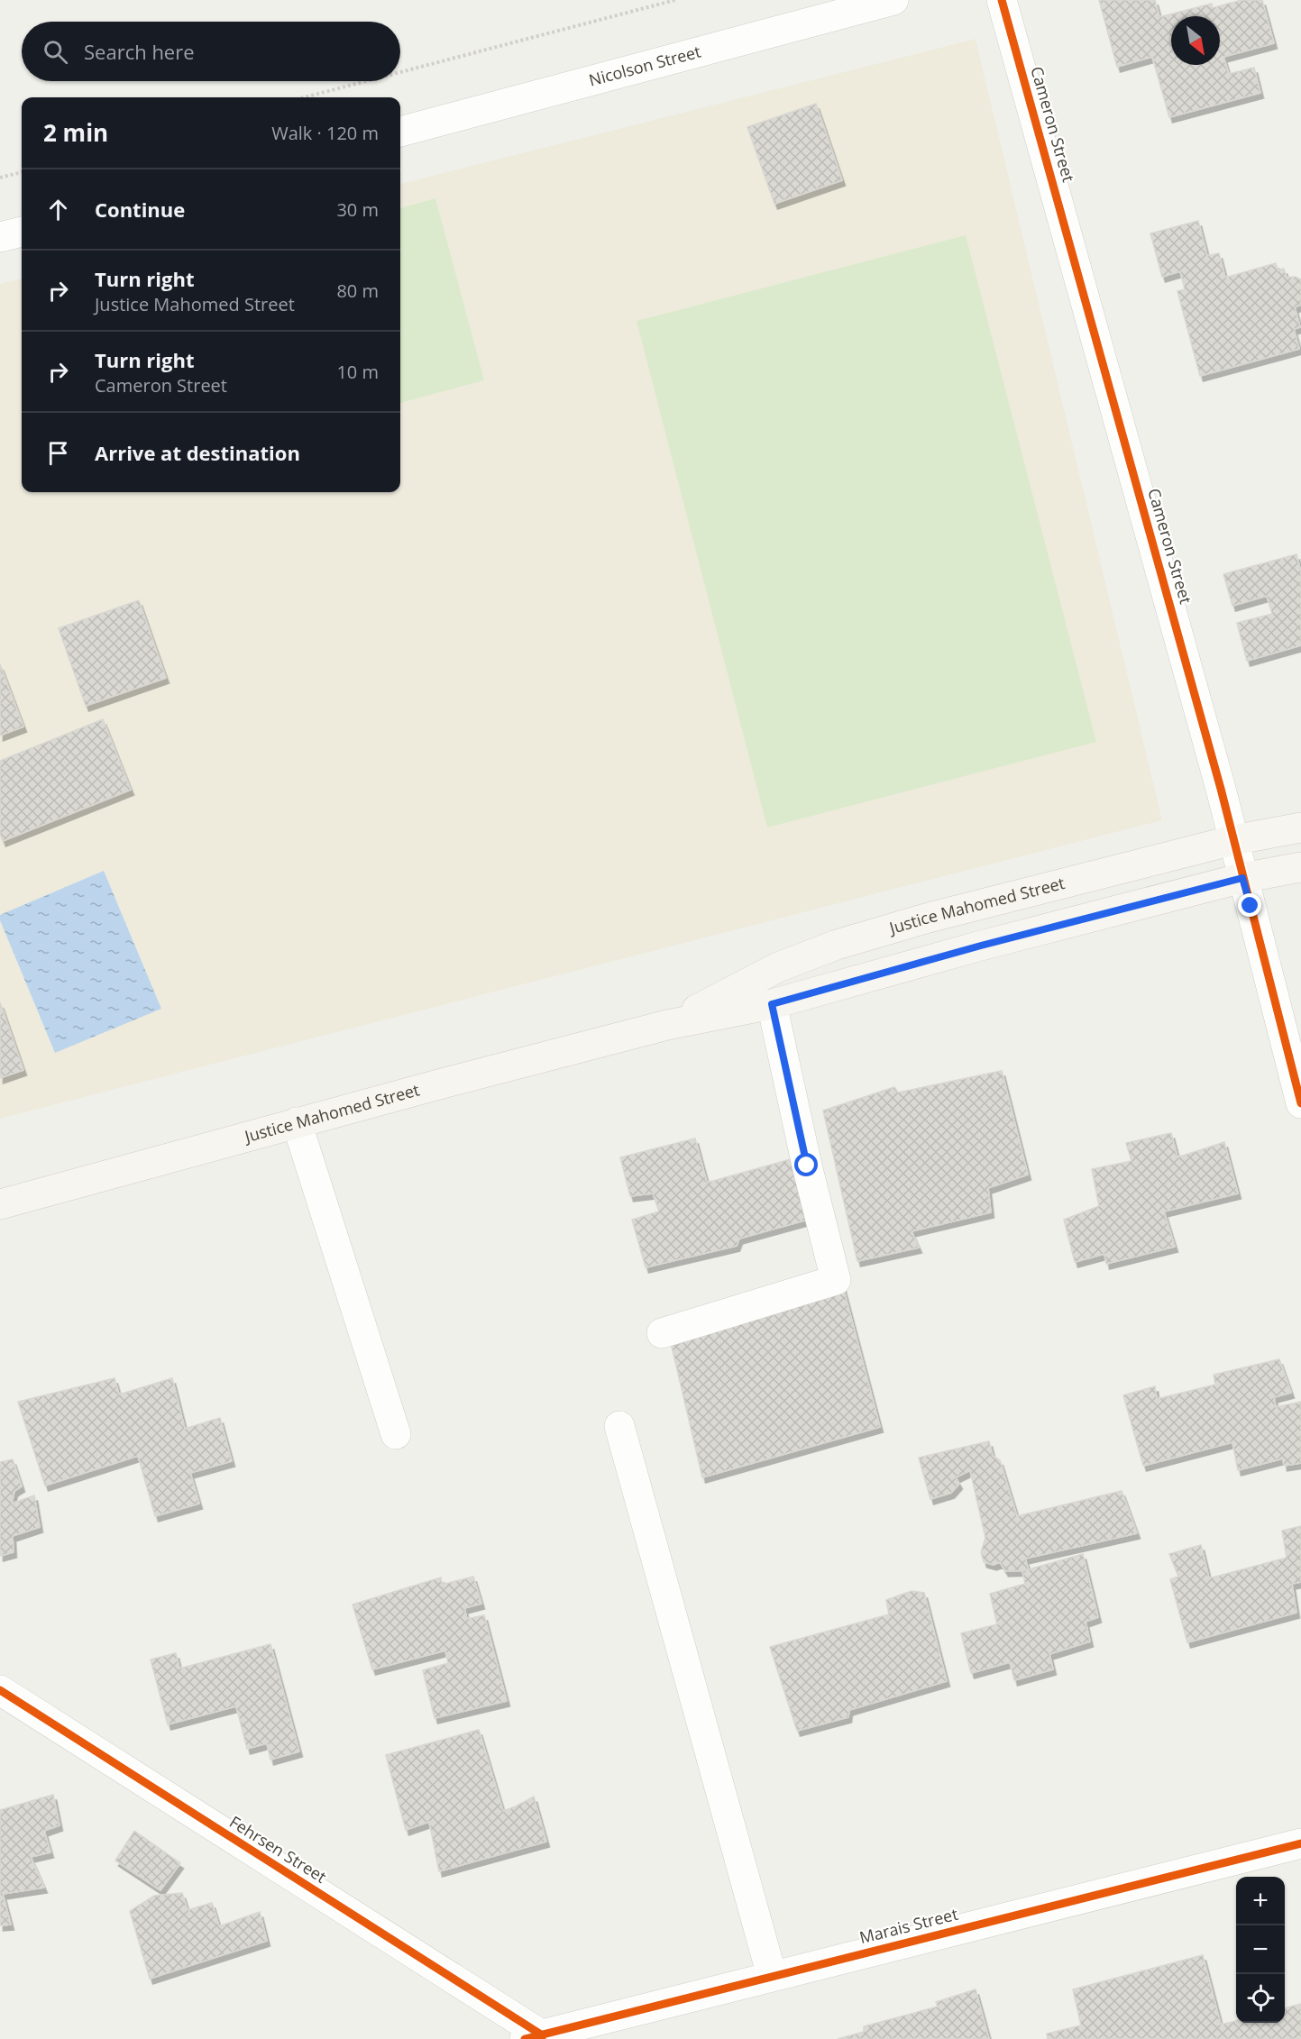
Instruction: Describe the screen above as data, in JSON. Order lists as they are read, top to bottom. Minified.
{"streets":{"main road":["Justice Mahomed Street"],"street":["Nicolson Street","Cameron Street","Fehrsen Street","Marais Street"]},"crossings":[["Cameron Street","Justice Mahomed Street"],["Fehrsen Street","Marais Street"]],"north":"bottom right","page":{"search":"Search here","heading":["2 min","Walk · 120 m"],"list":[["Continue","30 m"],["Turn right","Justice Mahomed Street","80 m"],["Turn right","Cameron Street","10 m"],"Arrive at destination"],"map_buttons":["+","−"]}}
